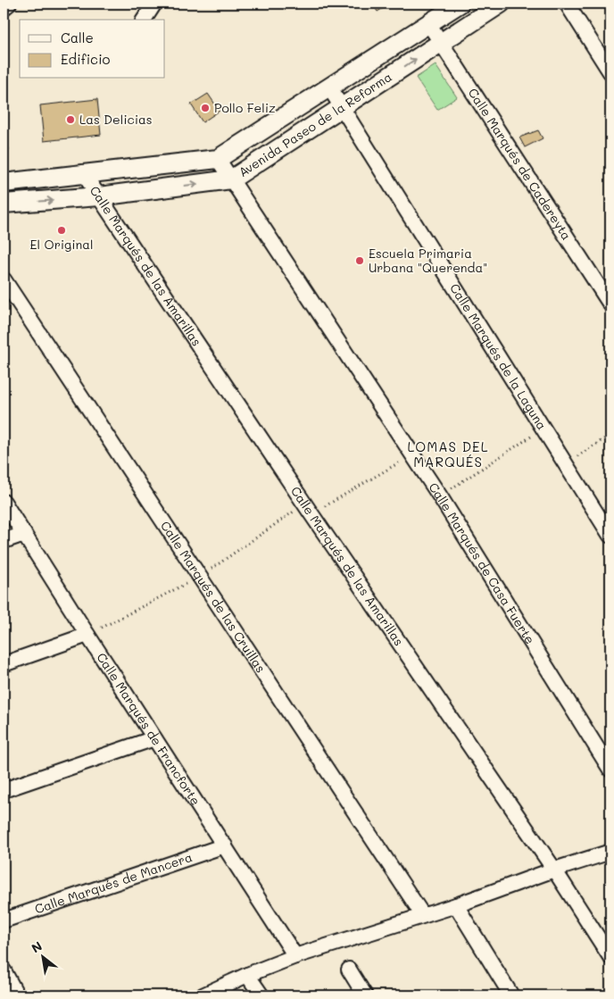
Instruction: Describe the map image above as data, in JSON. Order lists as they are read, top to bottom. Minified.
{"streets":{"street":["Avenida Paseo de la Reforma","Calle Marqués de Cadereyta","Calle Marqués de las Amarillas","Calle Marqués de la Laguna","Calle Marqués de Casa Fuerte","Calle Marqués de las Cruillas","Calle Marqués de Francforte","Calle Marqués de Mancera"]},"crossings":[["Avenida Paseo de la Reforma","Calle Marqués de Cadereyta"],["Avenida Paseo de la Reforma","Calle Marqués de las Amarillas"],["Avenida Paseo de la Reforma","Calle Marqués de la Laguna"],["Avenida Paseo de la Reforma","Calle Marqués de Casa Fuerte"],["Calle Marqués de Francforte","Calle Marqués de Mancera"]],"districts":["LOMAS DEL MARQUÉS"],"places":["Pollo Feliz","Las Delicias","El Original","Escuela Primaria Urbana \"Querenda\""],"legend":["Calle","Edificio"],"north":"top left"}
